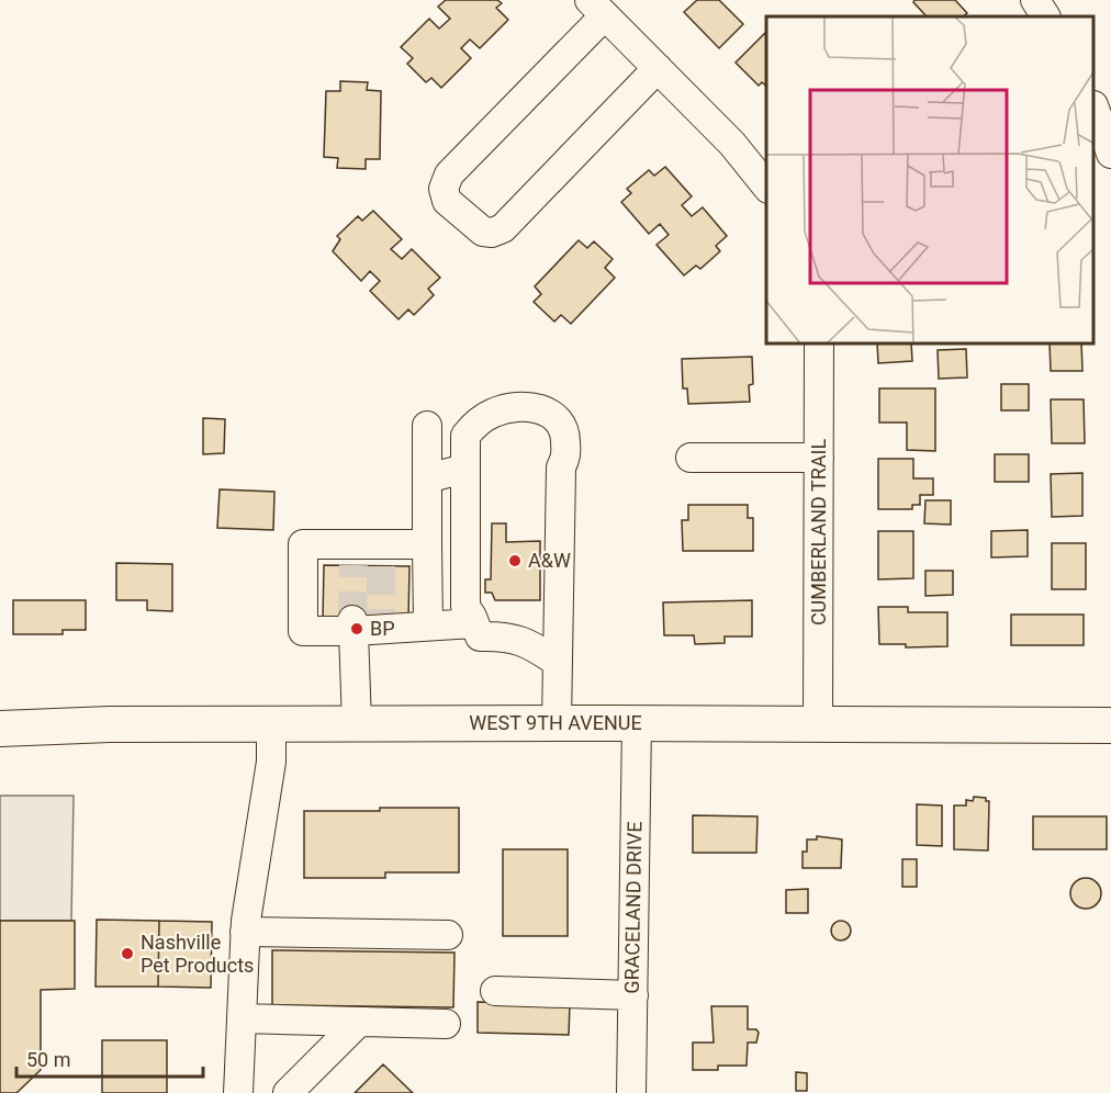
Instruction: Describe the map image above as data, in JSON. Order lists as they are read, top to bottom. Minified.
{"streets":{"main road":["WEST 9TH AVENUE"],"street":["CUMBERLAND TRAIL","GRACELAND DRIVE"]},"crossings":[["CUMBERLAND TRAIL","WEST 9TH AVENUE"],["WEST 9TH AVENUE","GRACELAND DRIVE"]],"places":["A&W","BP","Nashville Pet Products"],"scale_bar":"50 m"}
